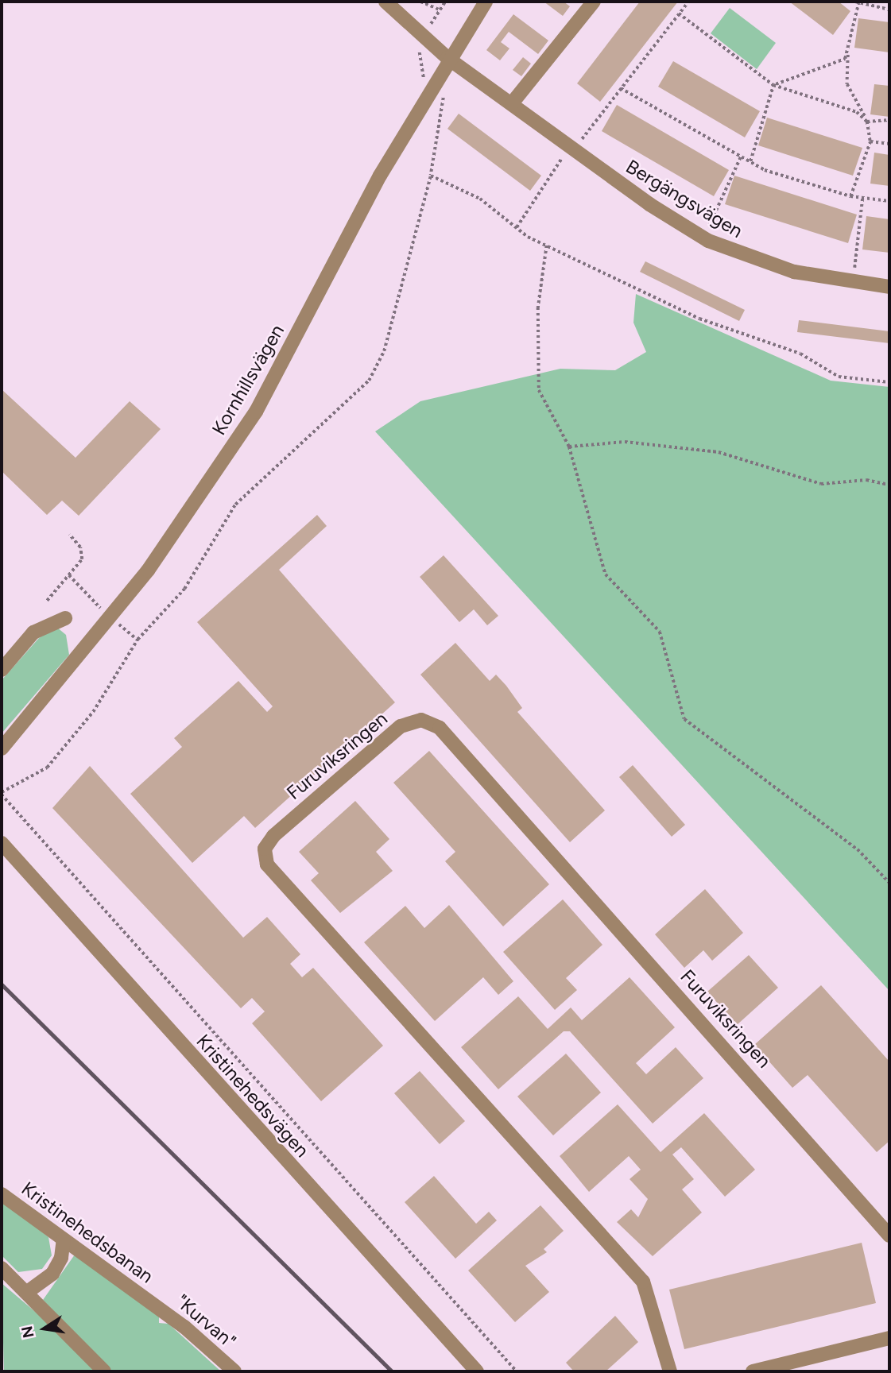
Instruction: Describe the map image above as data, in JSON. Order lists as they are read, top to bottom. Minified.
{"streets":{"street":["Bergängsvägen","Kornhillsvägen","Furuviksringen","Kristinehedsvägen","Kristinehedsbanan","\"Kurvan\""]},"crossings":[["Bergängsvägen","Kornhillsvägen"],["Kristinehedsbanan","\"Kurvan\""]],"north":"left"}
